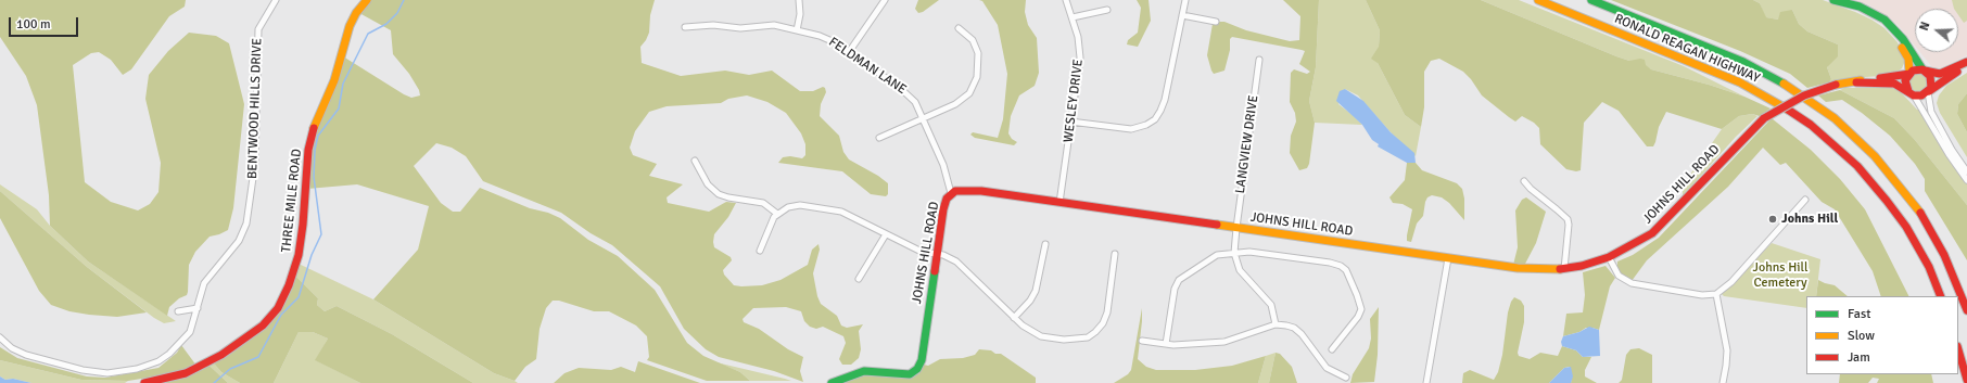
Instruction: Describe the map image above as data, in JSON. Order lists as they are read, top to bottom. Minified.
{"streets":{"main road":["RONALD REAGAN HIGHWAY","JOHNS HILL ROAD","THREE MILE ROAD"],"street":["FELDMAN LANE","WESLEY DRIVE","BENTWOOD HILLS DRIVE","LANGVIEW DRIVE"]},"crossings":[["FELDMAN LANE","JOHNS HILL ROAD"],["WESLEY DRIVE","JOHNS HILL ROAD"],["LANGVIEW DRIVE","JOHNS HILL ROAD"]],"parks":["Johns Hill Cemetery"],"places":["Johns Hill"],"legend":["Fast","Slow","Jam"],"scale_bar":"100 m","north":"left"}
